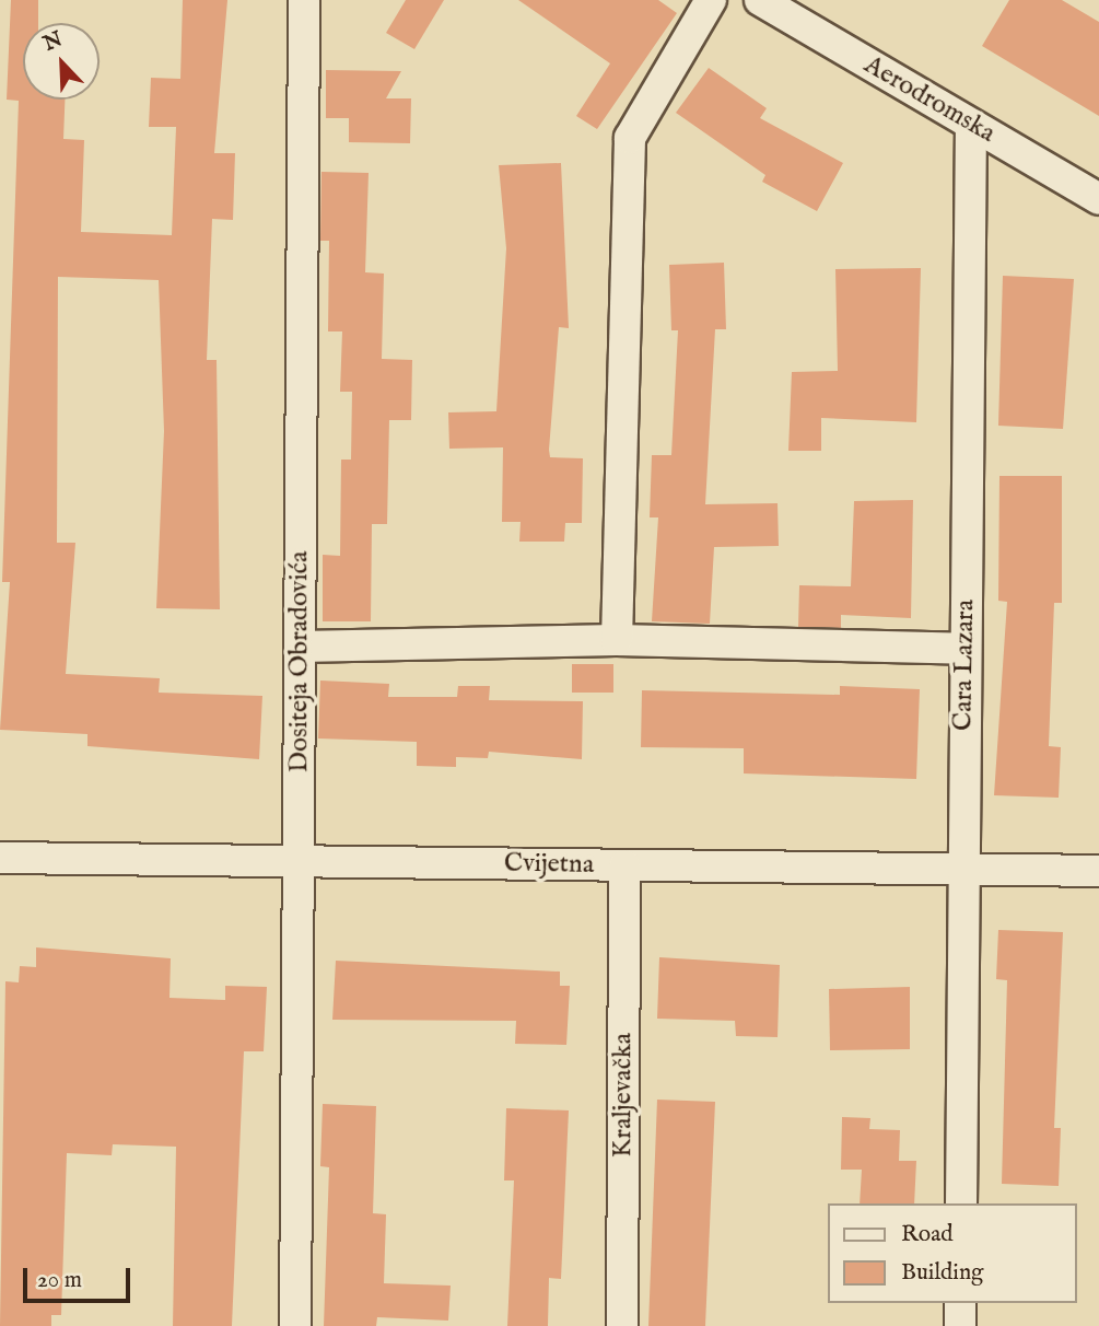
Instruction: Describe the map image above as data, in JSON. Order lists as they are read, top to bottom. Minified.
{"streets":{"street":["Aerodromska","Dositeja Obradovića","Cara Lazara","Cvijetna","Kraljevačka"]},"crossings":[["Aerodromska","Cara Lazara"],["Dositeja Obradovića","Cvijetna"],["Cara Lazara","Cvijetna"],["Cvijetna","Kraljevačka"]],"legend":["Road","Building"],"scale_bar":"20 m","north":"top left"}
